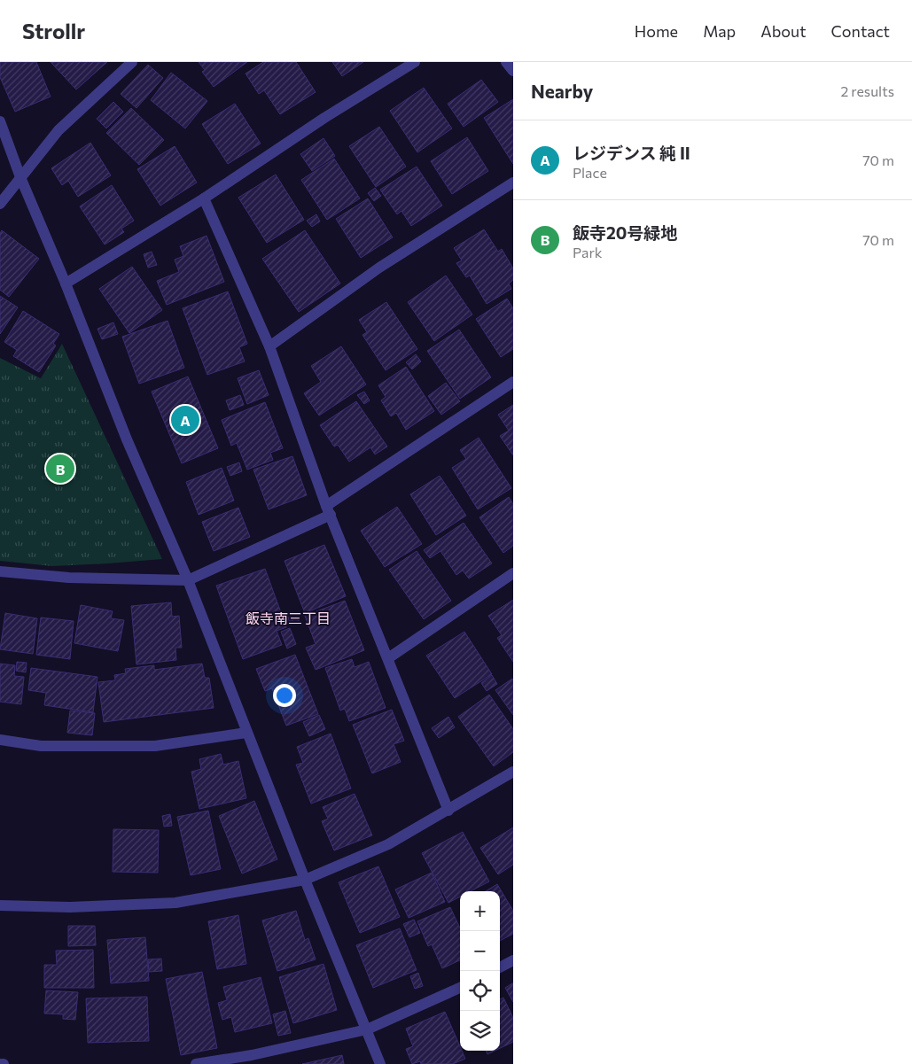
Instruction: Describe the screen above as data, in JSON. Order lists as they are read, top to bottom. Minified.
{"districts":["飯寺南三丁目"],"page":{"header":"Strollr","nav":["Home","Map","About","Contact"],"heading":["Nearby","2 results"],"list":[{"mark":"A","name":"レジデンス 純 II","note":"Place","value":"70 m"},{"mark":"B","name":"飯寺20号緑地","note":"Park","value":"70 m"}],"pins":["A","B"],"map_buttons":["+","−"]}}
